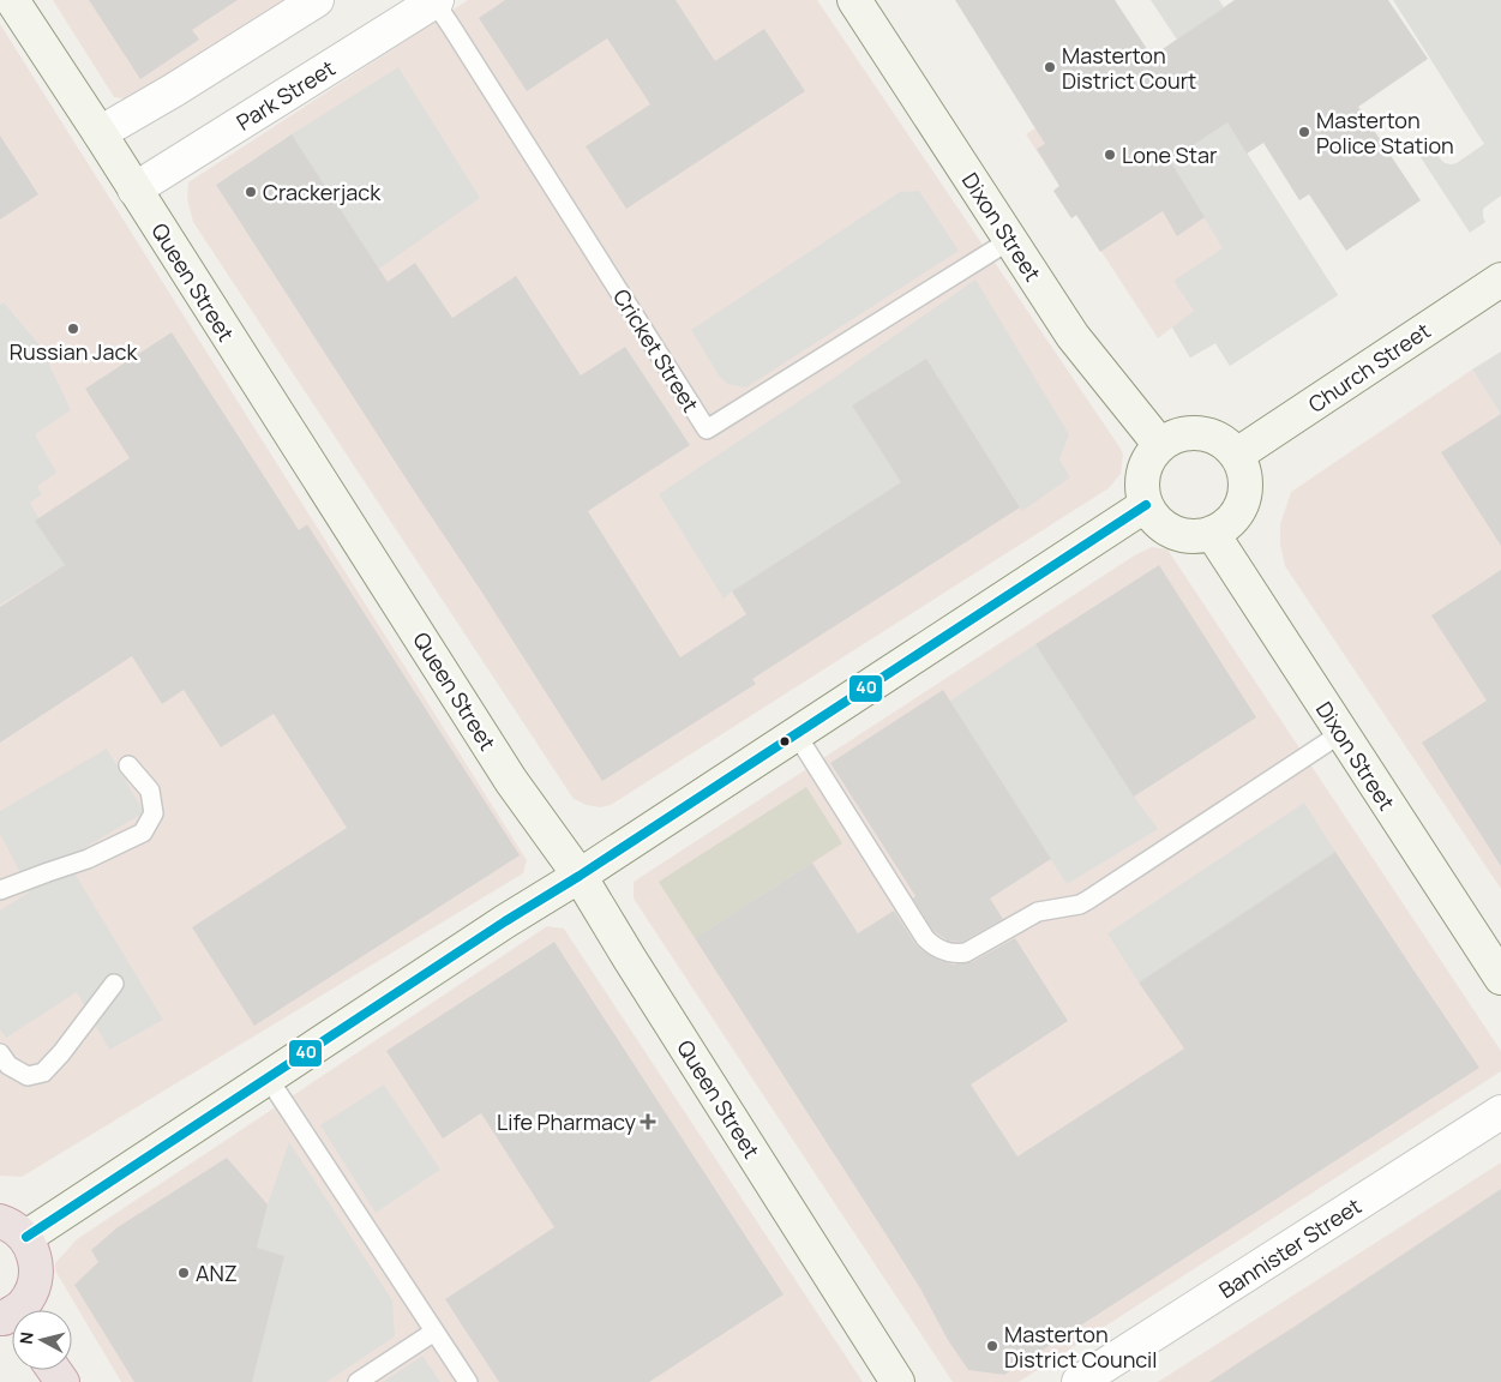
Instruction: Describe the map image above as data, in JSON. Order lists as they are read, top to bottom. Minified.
{"streets":{"street":["Park Street","Dixon Street","Queen Street","Church Street","Bannister Street"],"lane":["Cricket Street"]},"crossings":[["Park Street","Queen Street"],["Park Street","Cricket Street"],["Dixon Street","Cricket Street"],["Dixon Street","Church Street"]],"places":{"other":["Masterton District Court","Masterton Police Station","Lone Star","Crackerjack","Russian Jack","ANZ","Masterton District Council"],"health":["Life Pharmacy"]},"lines":["transit line 40"],"north":"left"}
